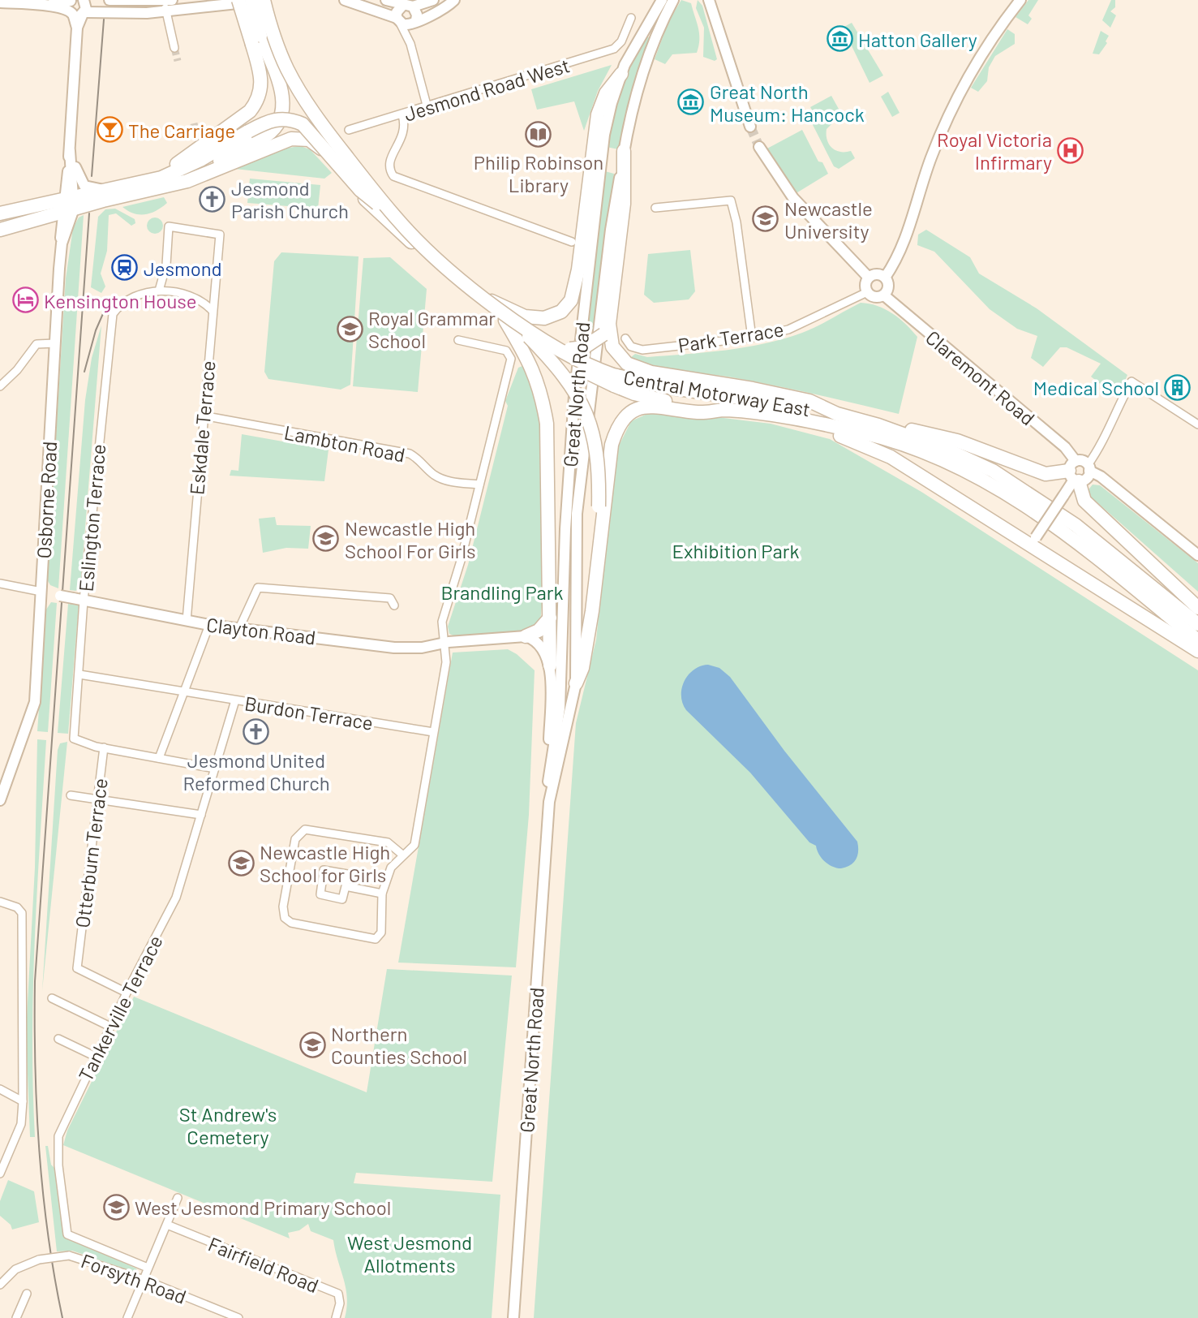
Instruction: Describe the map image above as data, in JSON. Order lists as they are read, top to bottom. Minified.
{"streets":{"highway":["Central Motorway East"],"main road":["Claremont Road","Great North Road","Osborne Road","Clayton Road"],"street":["Jesmond Road West","Park Terrace","Eskdale Terrace","Lambton Road","Eslington Terrace","Burdon Terrace","Otterburn Terrace","Tankerville Terrace","Fairfield Road","Forsyth Road"]},"crossings":[["Park Terrace","Claremont Road"],["Eskdale Terrace","Lambton Road"],["Eskdale Terrace","Eslington Terrace"],["Eskdale Terrace","Clayton Road"],["Osborne Road","Clayton Road"],["Eslington Terrace","Clayton Road"],["Eslington Terrace","Burdon Terrace"],["Eslington Terrace","Otterburn Terrace"],["Burdon Terrace","Tankerville Terrace"],["Otterburn Terrace","Tankerville Terrace"]],"parks":["Exhibition Park","Brandling Park","St Andrew's Cemetery","West Jesmond Allotments"],"places":{"museum":["Hatton Gallery","Great North Museum: Hancock"],"bar":["The Carriage"],"library":["Philip Robinson Library"],"hospital":["Royal Victoria Infirmary"],"church":["Jesmond Parish Church","Jesmond United Reformed Church"],"school or university":["Newcastle University","Royal Grammar School","Newcastle High School For Girls","Newcastle High School for Girls","Northern Counties School","West Jesmond Primary School"],"station":["Jesmond"],"hotel":["Kensington House"],"building":["Medical School"]}}
